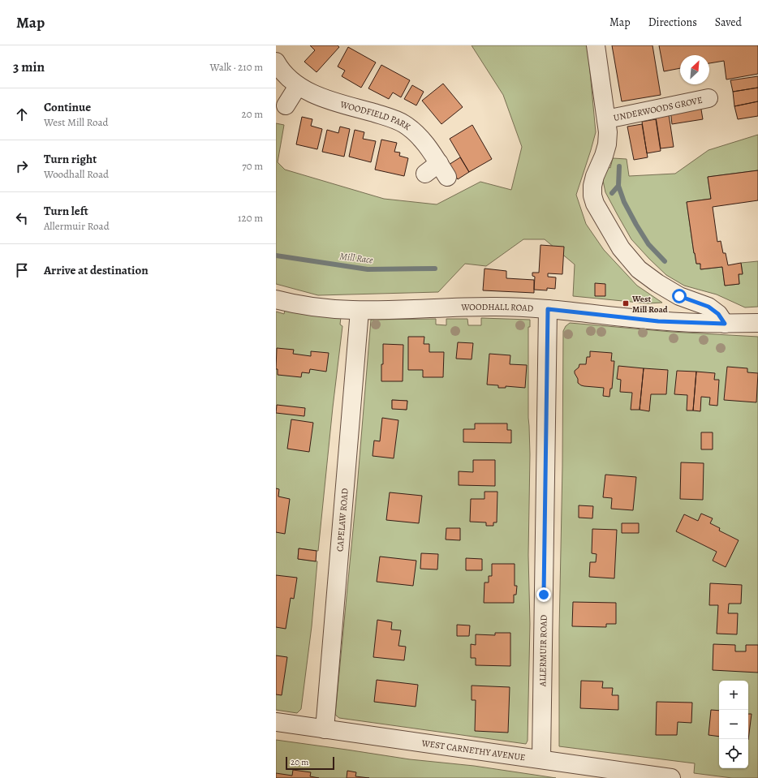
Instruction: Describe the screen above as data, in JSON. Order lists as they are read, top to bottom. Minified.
{"streets":{"street":["UNDERWOODS GROVE","WOODFIELD PARK","WOODHALL ROAD","CAPELAW ROAD","ALLERMUIR ROAD","WEST CARNETHY AVENUE"]},"crossings":[["WOODHALL ROAD","CAPELAW ROAD"],["WOODHALL ROAD","ALLERMUIR ROAD"],["CAPELAW ROAD","WEST CARNETHY AVENUE"],["ALLERMUIR ROAD","WEST CARNETHY AVENUE"]],"water":["Mill Race"],"places":{"transit":["West Mill Road"]},"scale_bar":"20 m","north":"top right","page":{"header":"Map","nav":["Map","Directions","Saved"],"heading":["3 min","Walk · 210 m"],"list":[["Continue","West Mill Road","20 m"],["Turn right","Woodhall Road","70 m"],["Turn left","Allermuir Road","120 m"],"Arrive at destination"],"map_buttons":["+","−"],"scale":"20 m"}}
